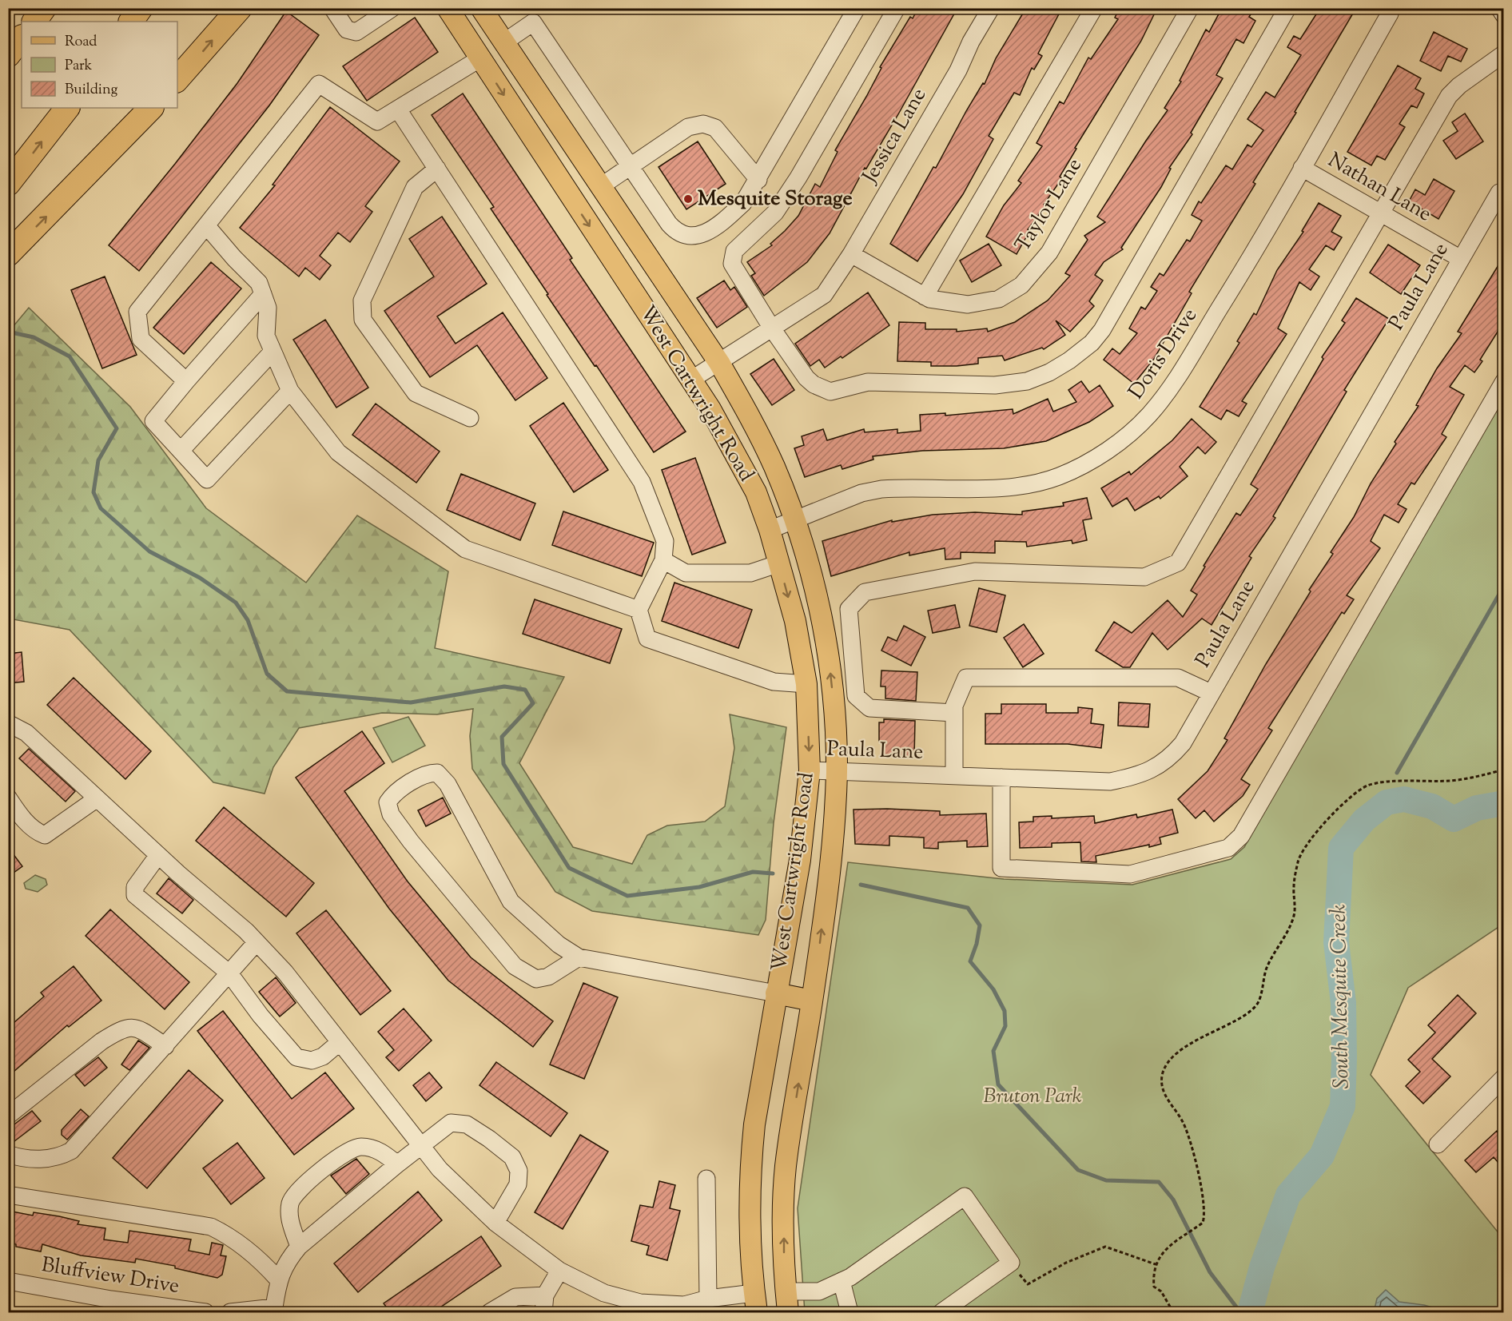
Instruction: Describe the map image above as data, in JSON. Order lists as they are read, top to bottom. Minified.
{"streets":{"main road":["West Cartwright Road"],"street":["Jessica Lane","Nathan Lane","Taylor Lane","Paula Lane","Doris Drive","Bluffview Drive"]},"crossings":[["Jessica Lane","Taylor Lane"],["Jessica Lane","West Cartwright Road"],["Nathan Lane","Paula Lane"],["Nathan Lane","Doris Drive"],["Paula Lane","West Cartwright Road"],["Doris Drive","West Cartwright Road"]],"water":["South Mesquite Creek"],"parks":["Bruton Park"],"places":["Mesquite Storage"],"legend":["Road","Park","Building"]}
